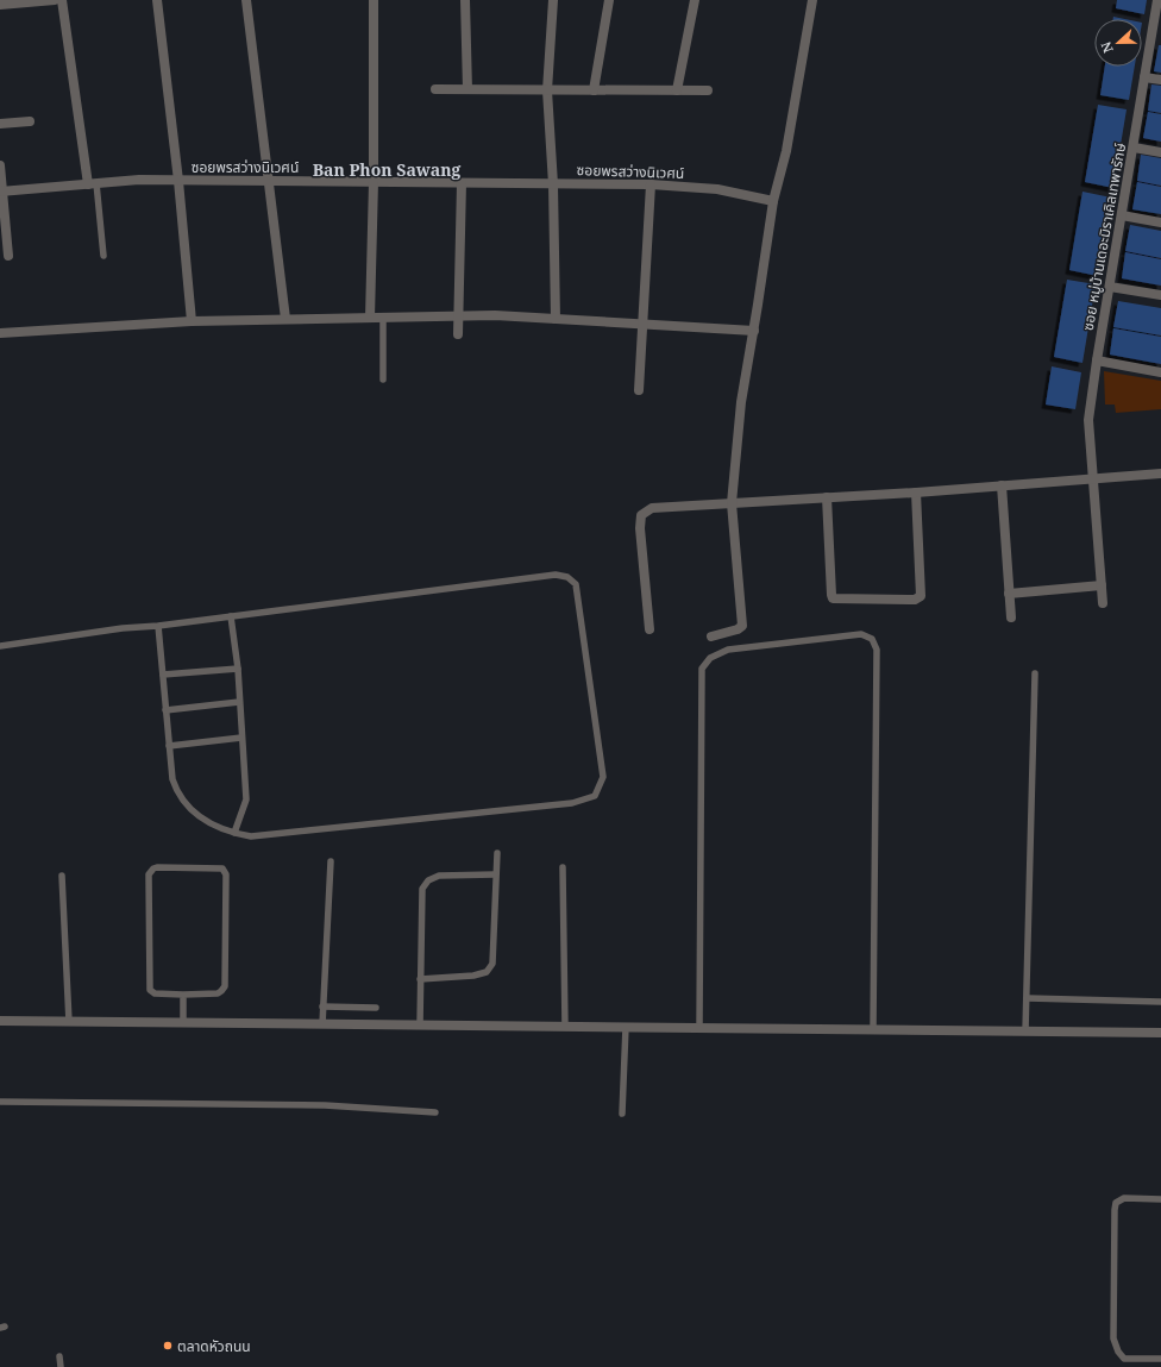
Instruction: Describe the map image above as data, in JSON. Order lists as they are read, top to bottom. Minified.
{"streets":{"street":["ซอยพรสว่างนิเวศน์","ซอย หมู่บ้านเดอะมิราเคิลเทพารักษ์"]},"districts":["Ban Phon Sawang"],"places":["ตลาดหัวถนน"],"north":"left"}
